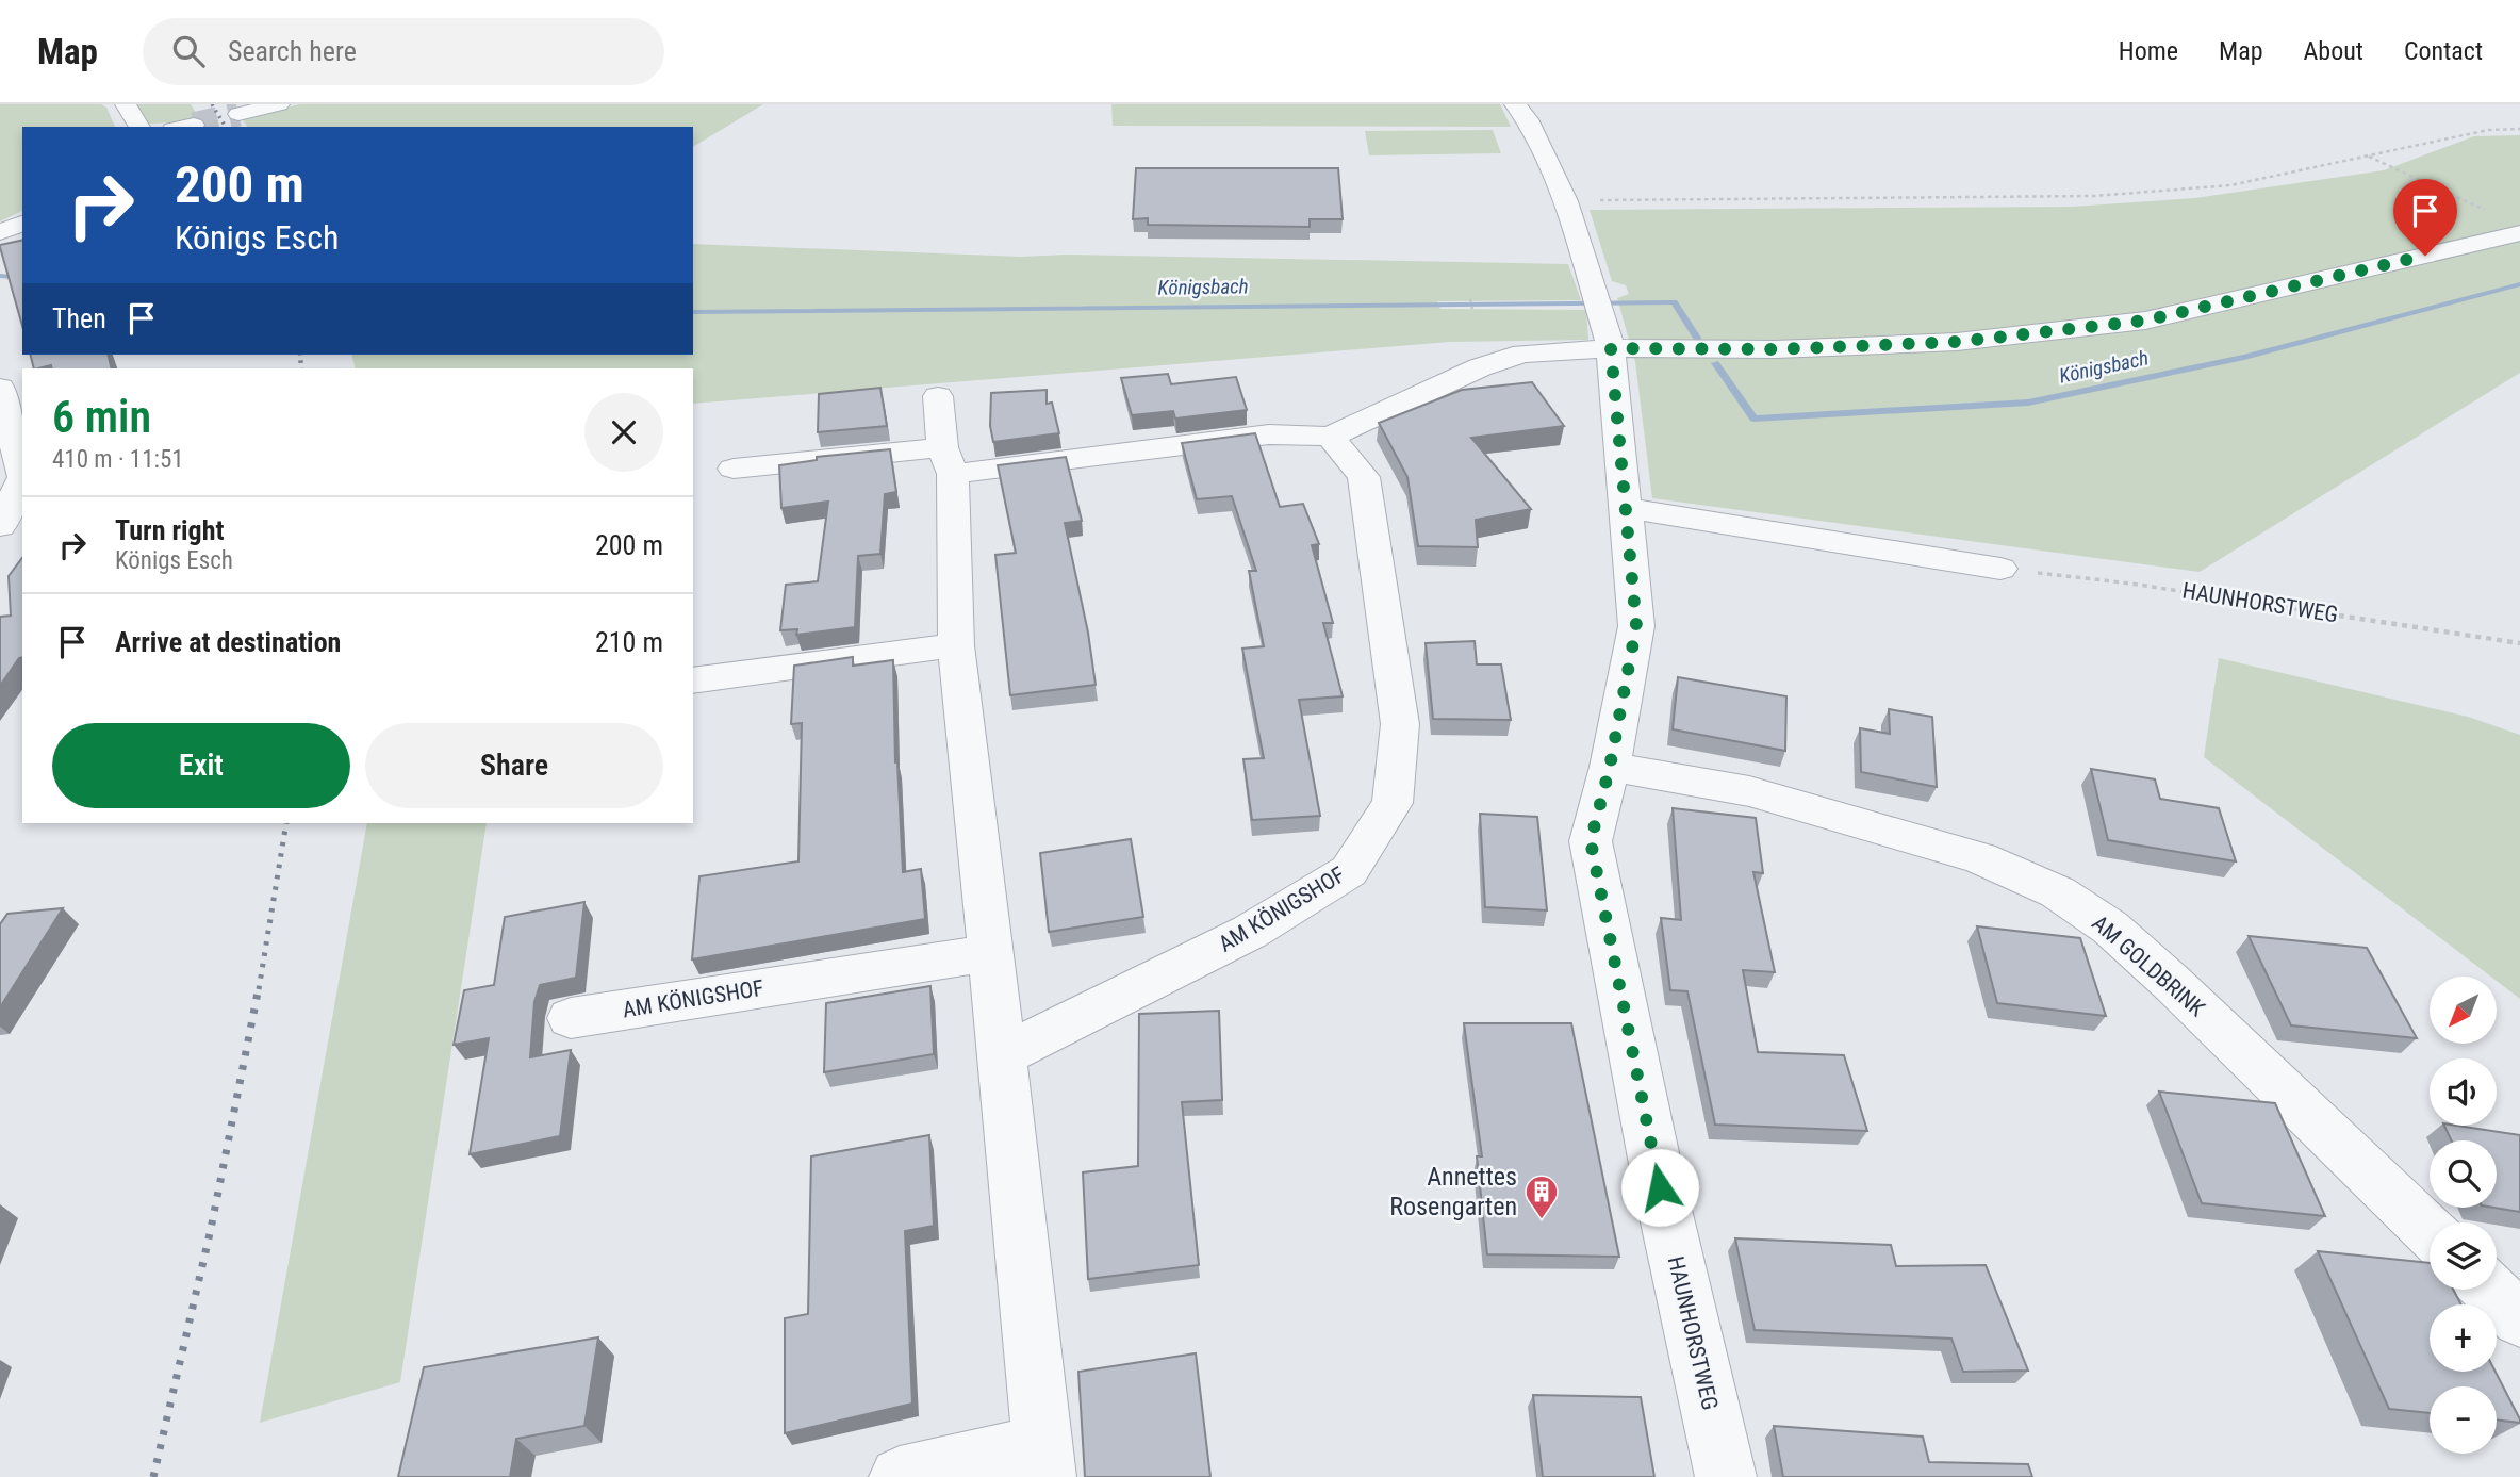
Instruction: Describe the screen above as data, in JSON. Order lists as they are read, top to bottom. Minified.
{"streets":{"street":["HAUNHORSTWEG","AM KÖNIGSHOF","AM GOLDBRINK"]},"crossings":[["HAUNHORSTWEG","AM GOLDBRINK"]],"water":["Königsbach"],"places":{"building":["Annettes Rosengarten"]},"north":"bottom left","page":{"header":"Map","search":"Search here","nav":["Home","Map","About","Contact"],"turn":["200 m","Königs Esch"],"then":"Then","heading":["6 min","410 m · 11:51"],"list":[{"name":"Turn right","note":"Königs Esch","value":"200 m"},{"name":"Arrive at destination","value":"210 m"}],"buttons":["Exit","Share"],"map_buttons":["+","−"]}}
